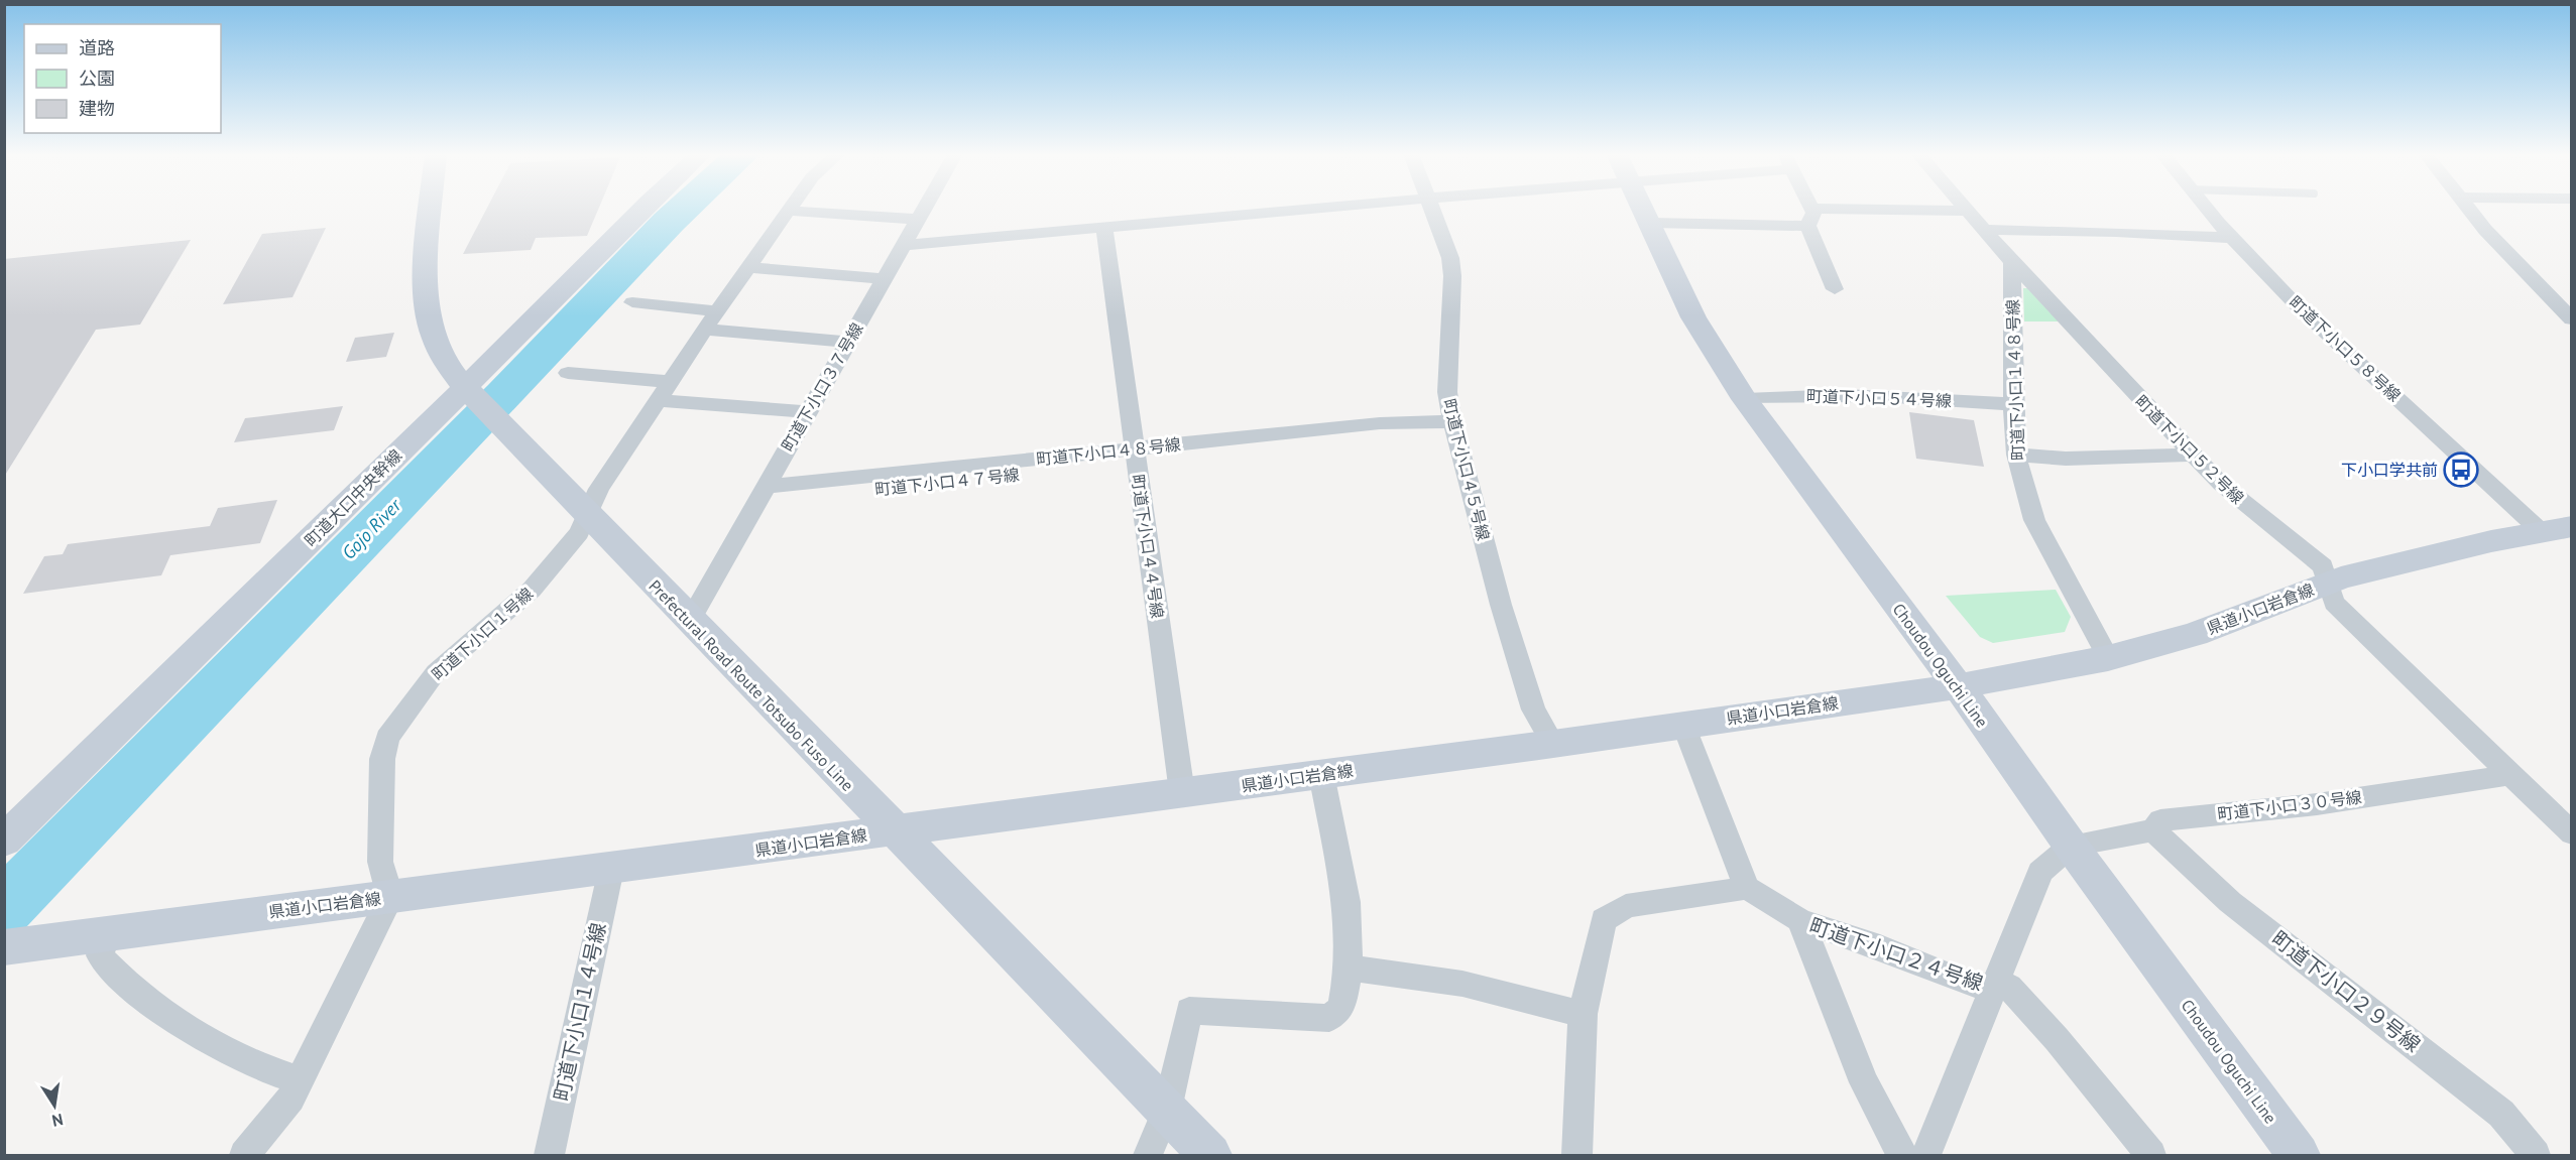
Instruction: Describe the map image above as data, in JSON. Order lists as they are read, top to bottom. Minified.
{"streets":{"main road":["町道大口中央幹線","県道小口岩倉線","Choudou Oguchi Line","Prefectural Road Route Totsubo Fuso Line"],"street":["町道下小口５８号線","町道下小口１４８号線","町道下小口３７号線","町道下小口５４号線","町道下小口５２号線","町道下小口４８号線","町道下小口４５号線","町道下小口４７号線","町道下小口４４号線","町道下小口１号線","町道下小口３０号線","町道下小口２４号線","町道下小口２９号線","町道下小口１４号線"]},"crossings":[["町道下小口５８号線","県道小口岩倉線"],["町道下小口１４８号線","町道下小口５４号線"],["町道下小口１４８号線","町道下小口５２号線"],["町道下小口１４８号線","県道小口岩倉線"],["町道下小口３７号線","町道下小口４７号線"],["町道下小口３７号線","Prefectural Road Route Totsubo Fuso Line"],["町道下小口５４号線","Choudou Oguchi Line"],["町道下小口５２号線","県道小口岩倉線"],["町道下小口５２号線","町道下小口３０号線"],["町道下小口４８号線","町道下小口４５号線"],["町道下小口４８号線","町道下小口４７号線"],["町道下小口４８号線","町道下小口４４号線"],["町道下小口４５号線","県道小口岩倉線"],["町道下小口４７号線","町道下小口４４号線"],["町道大口中央幹線","Prefectural Road Route Totsubo Fuso Line"],["町道下小口４４号線","県道小口岩倉線"],["県道小口岩倉線","町道下小口１号線"],["県道小口岩倉線","Choudou Oguchi Line"],["県道小口岩倉線","Prefectural Road Route Totsubo Fuso Line"],["県道小口岩倉線","町道下小口１４号線"],["町道下小口１号線","Prefectural Road Route Totsubo Fuso Line"],["Choudou Oguchi Line","町道下小口３０号線"],["町道下小口３０号線","町道下小口２９号線"]],"water":["Gojo River"],"places":{"bus stop":["下小口学共前"]},"legend":["道路","公園","建物"],"north":"bottom"}
